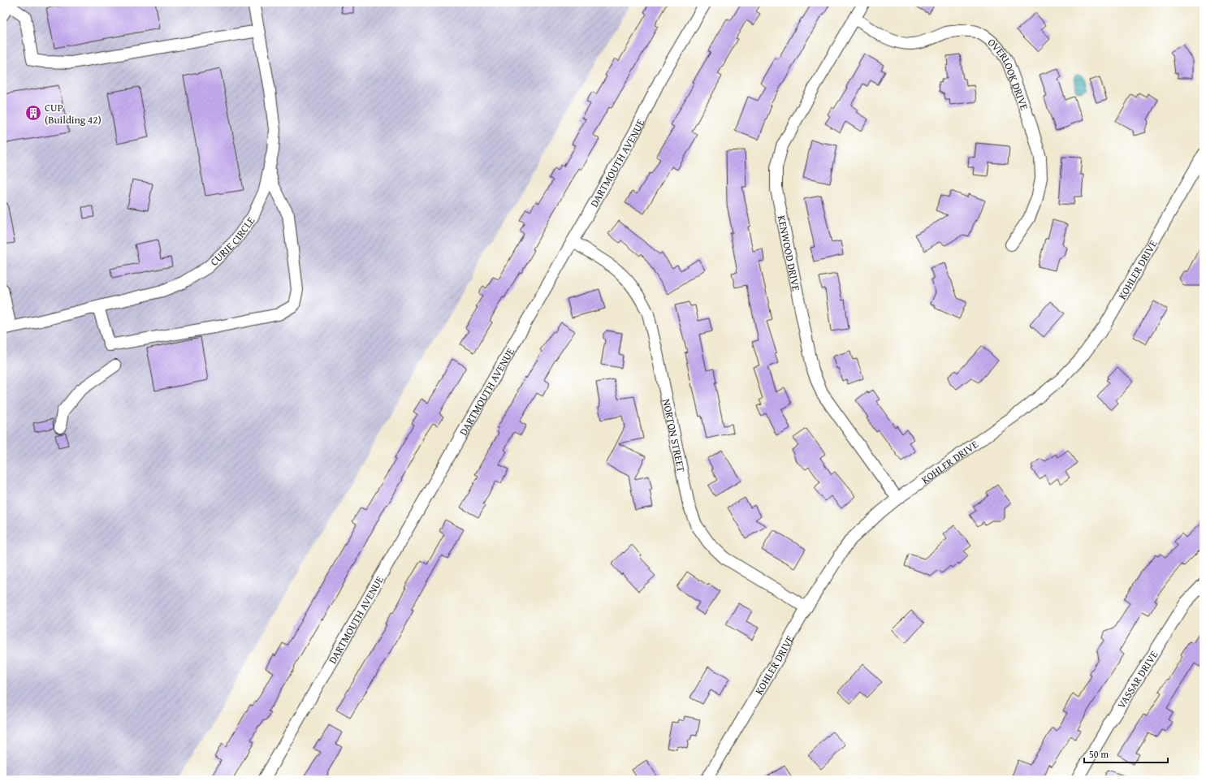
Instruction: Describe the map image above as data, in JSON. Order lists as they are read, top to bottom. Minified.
{"streets":{"street":["OVERLOOK DRIVE","DARTMOUTH AVENUE","CURIE CIRCLE","KENWOOD DRIVE","KOHLER DRIVE","NORTON STREET","VASSAR DRIVE"]},"crossings":[["OVERLOOK DRIVE","KENWOOD DRIVE"],["DARTMOUTH AVENUE","NORTON STREET"],["KENWOOD DRIVE","KOHLER DRIVE"],["KOHLER DRIVE","NORTON STREET"]],"places":{"building":["CUP (Building 42)"]},"scale_bar":"50 m"}
